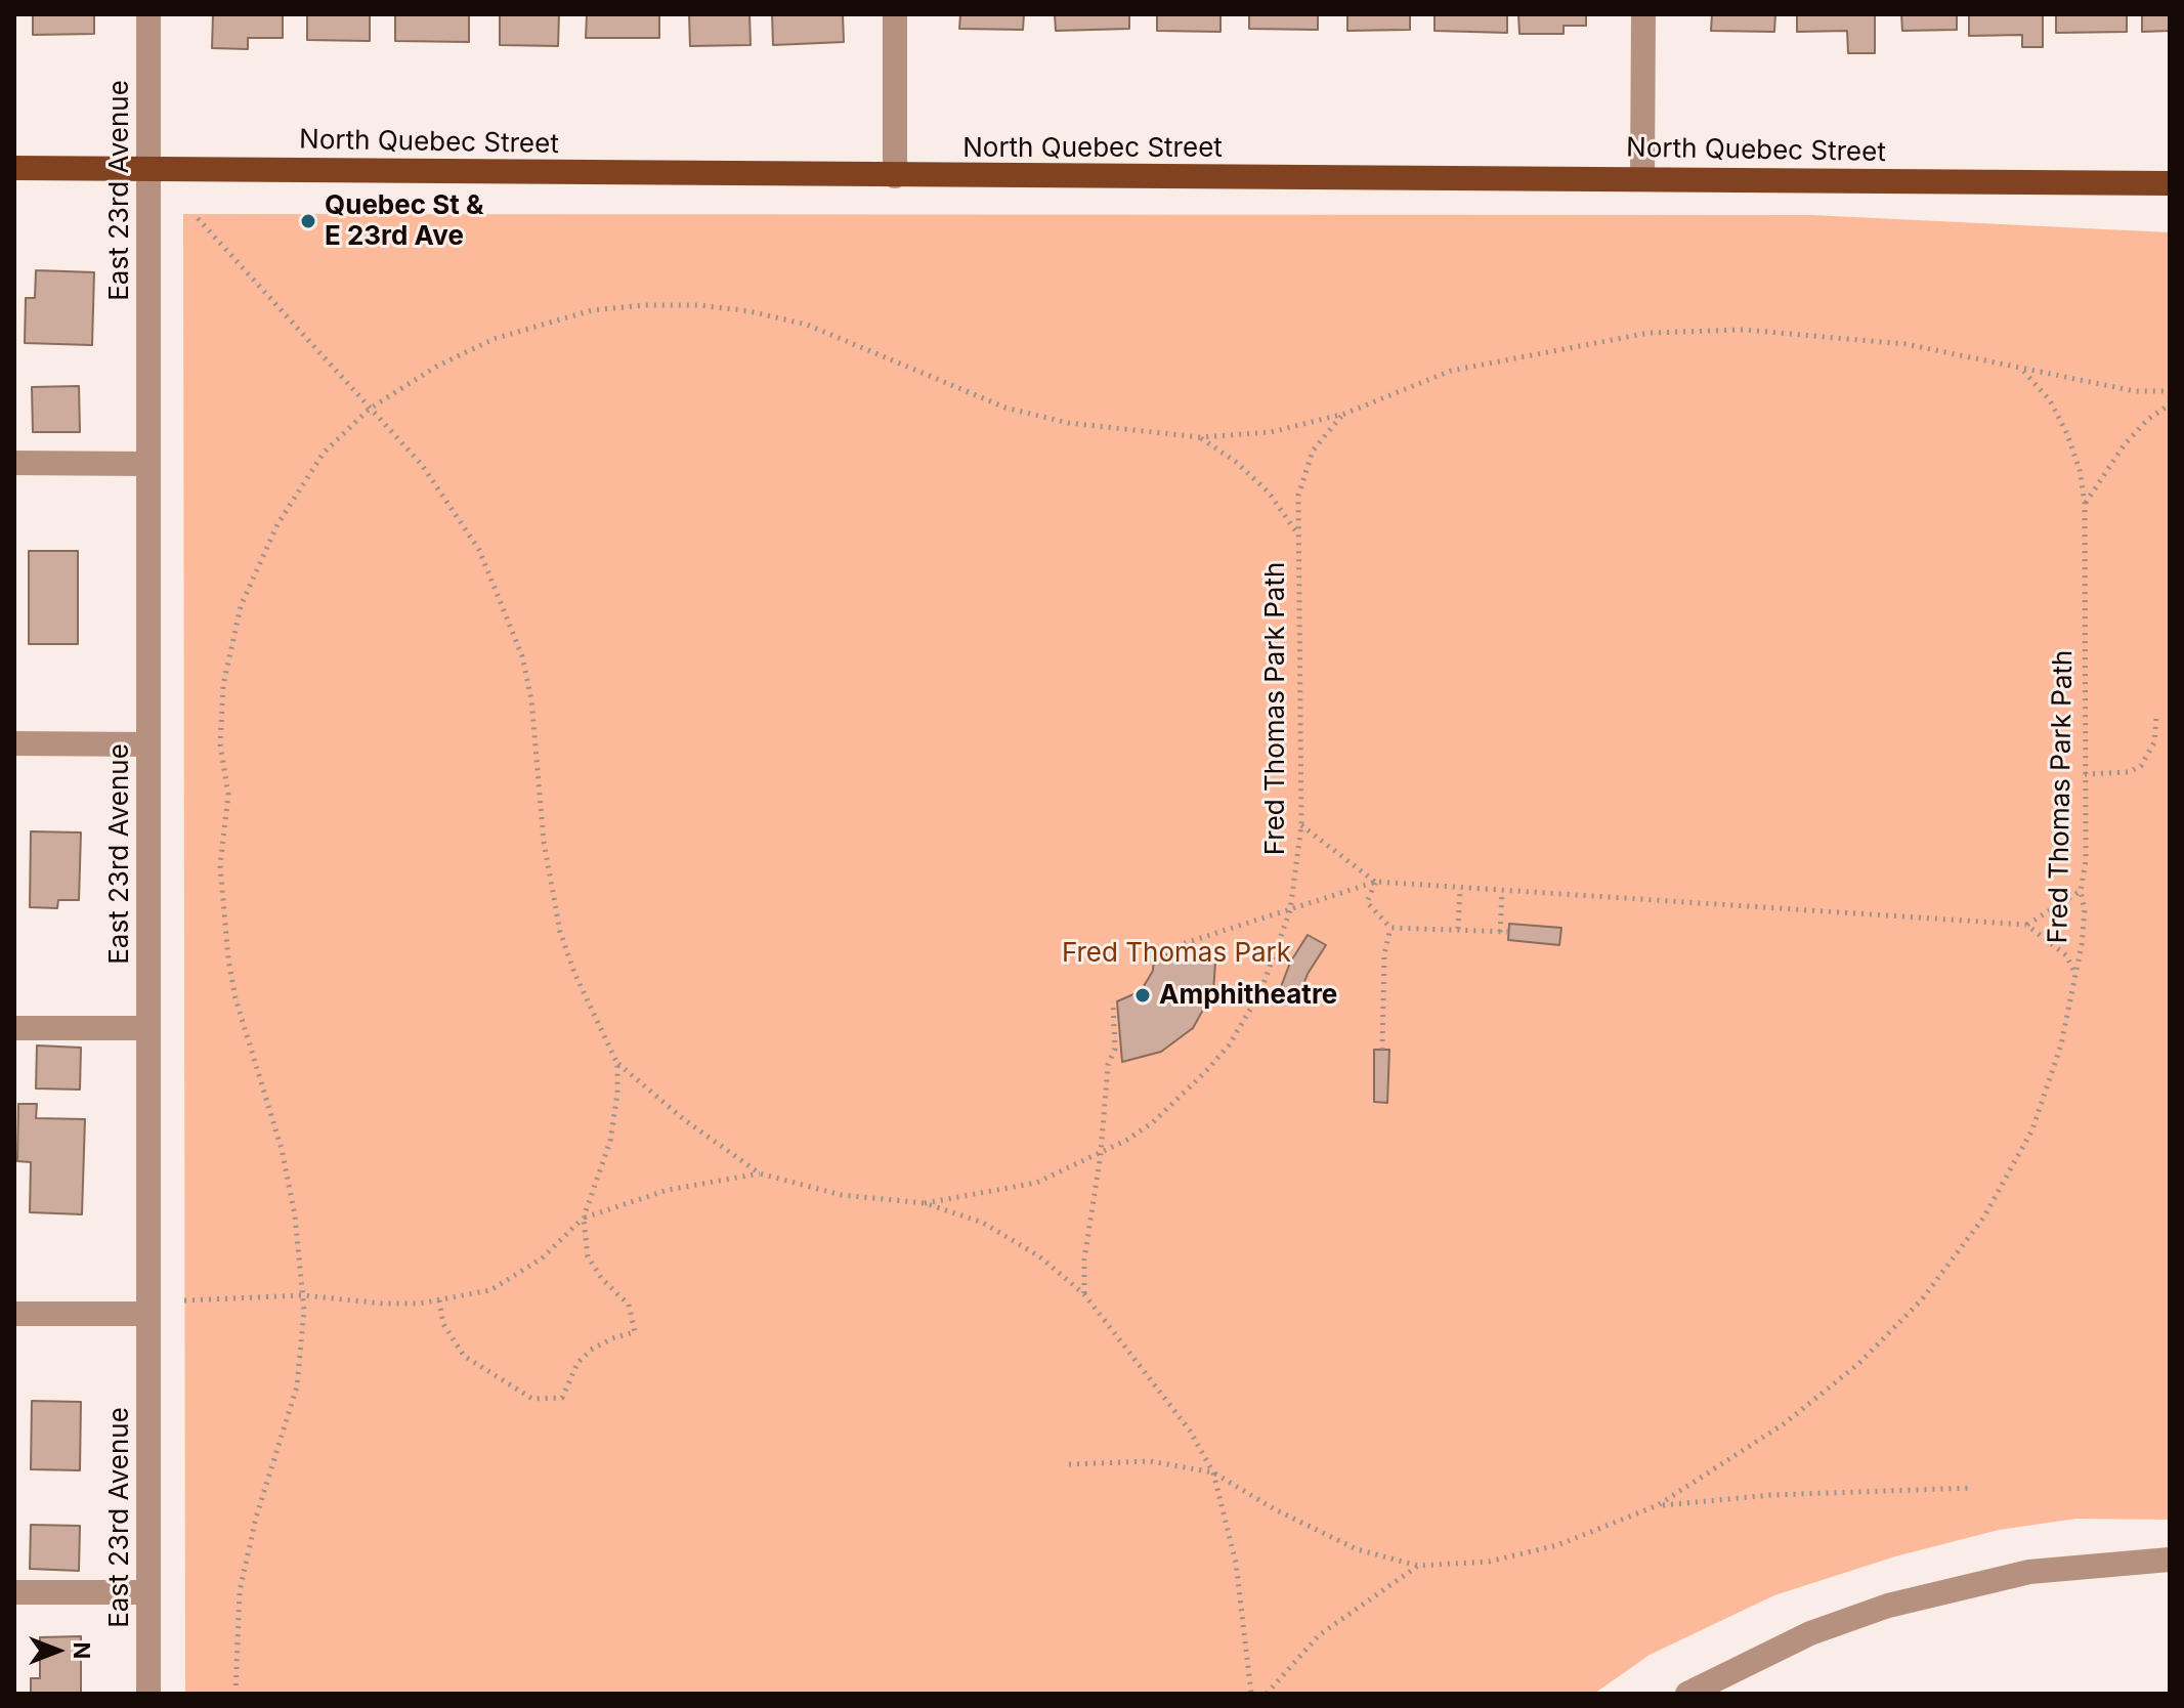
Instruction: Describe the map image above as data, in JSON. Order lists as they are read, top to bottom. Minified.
{"streets":{"main road":["North Quebec Street"],"street":["East 23rd Avenue"],"path":["Fred Thomas Park Path"]},"crossings":[["North Quebec Street","East 23rd Avenue"]],"parks":["Fred Thomas Park"],"places":["Quebec St & E 23rd Ave","Amphitheatre"],"north":"right"}
